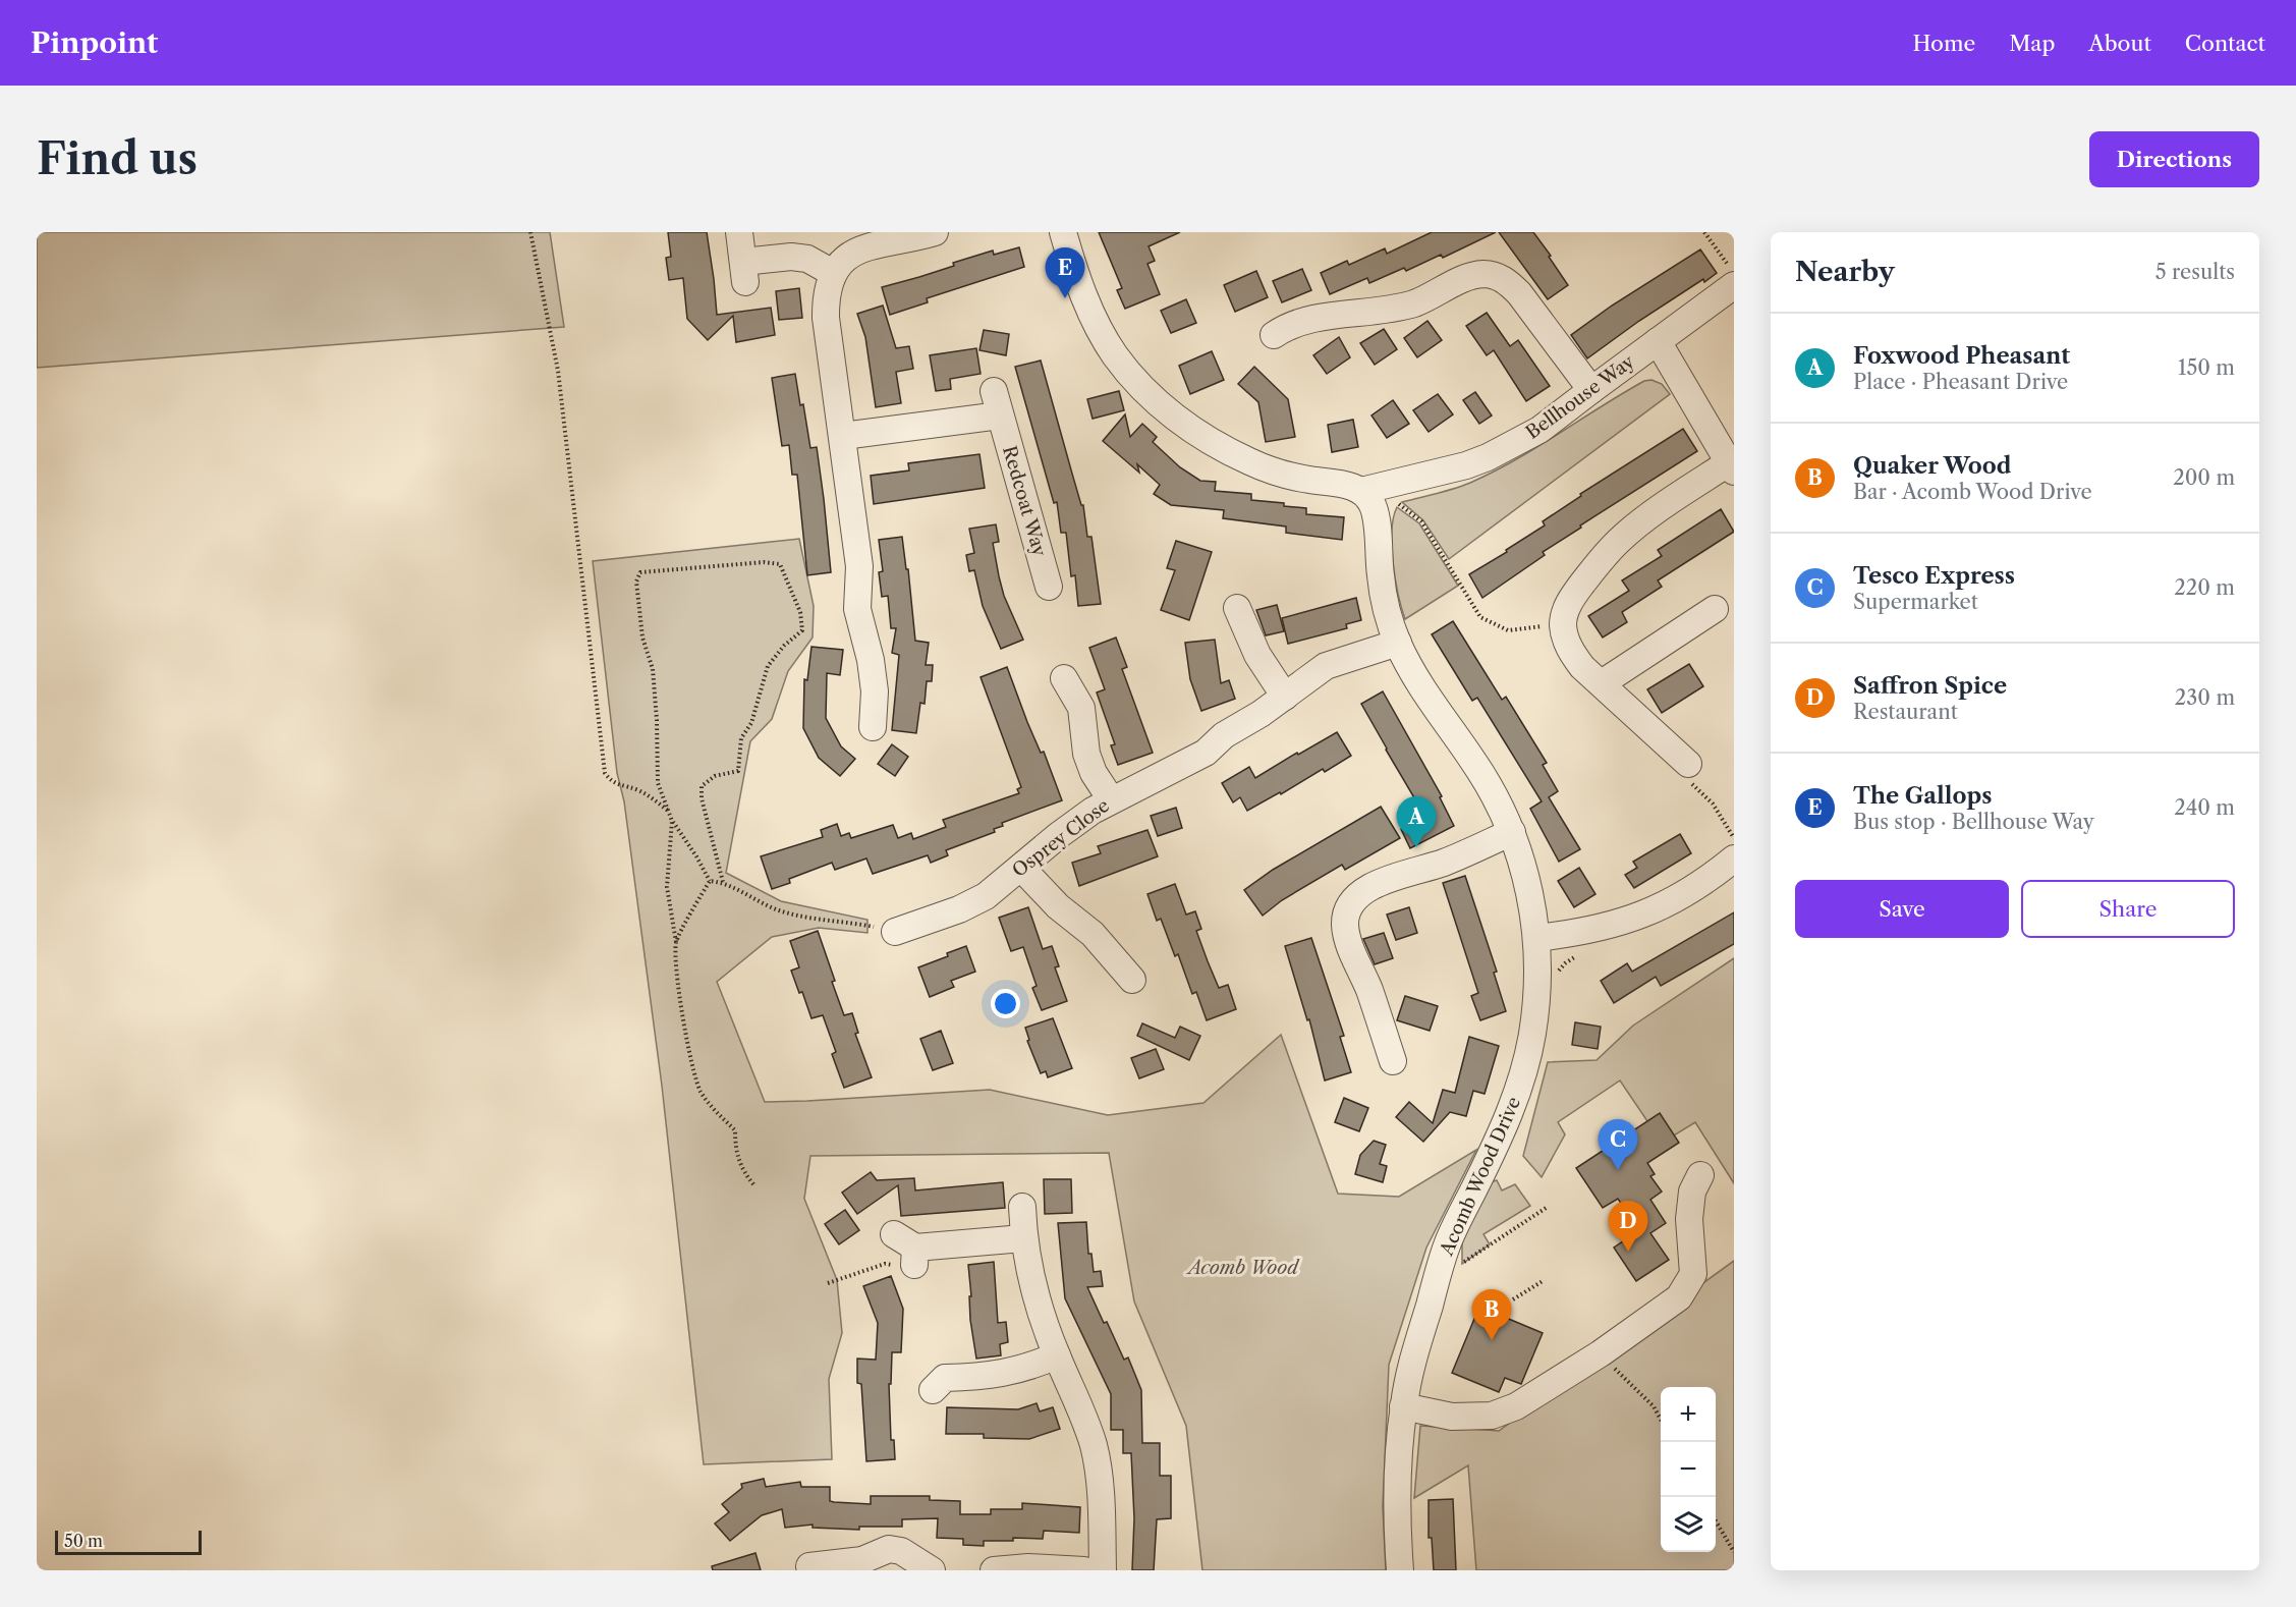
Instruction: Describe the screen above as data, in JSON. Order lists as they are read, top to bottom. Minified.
{"streets":{"street":["Bellhouse Way","Redcoat Way","Osprey Close","Acomb Wood Drive"]},"crossings":[["Bellhouse Way","Acomb Wood Drive"],["Osprey Close","Acomb Wood Drive"]],"parks":["Acomb Wood"],"scale_bar":"50 m","page":{"header":"Pinpoint","nav":["Home","Map","About","Contact"],"buttons":["Directions",["Save","Share"]],"title":"Find us","heading":["Nearby","5 results"],"pins":["E","A","C","D","B"],"list":[{"mark":"A","name":"Foxwood Pheasant","note":"Place · Pheasant Drive","value":"150 m"},{"mark":"B","name":"Quaker Wood","note":"Bar · Acomb Wood Drive","value":"200 m"},{"mark":"C","name":"Tesco Express","note":"Supermarket","value":"220 m"},{"mark":"D","name":"Saffron Spice","note":"Restaurant","value":"230 m"},{"mark":"E","name":"The Gallops","note":"Bus stop · Bellhouse Way","value":"240 m"}],"map_buttons":["+","−"],"scale":"50 m"}}
